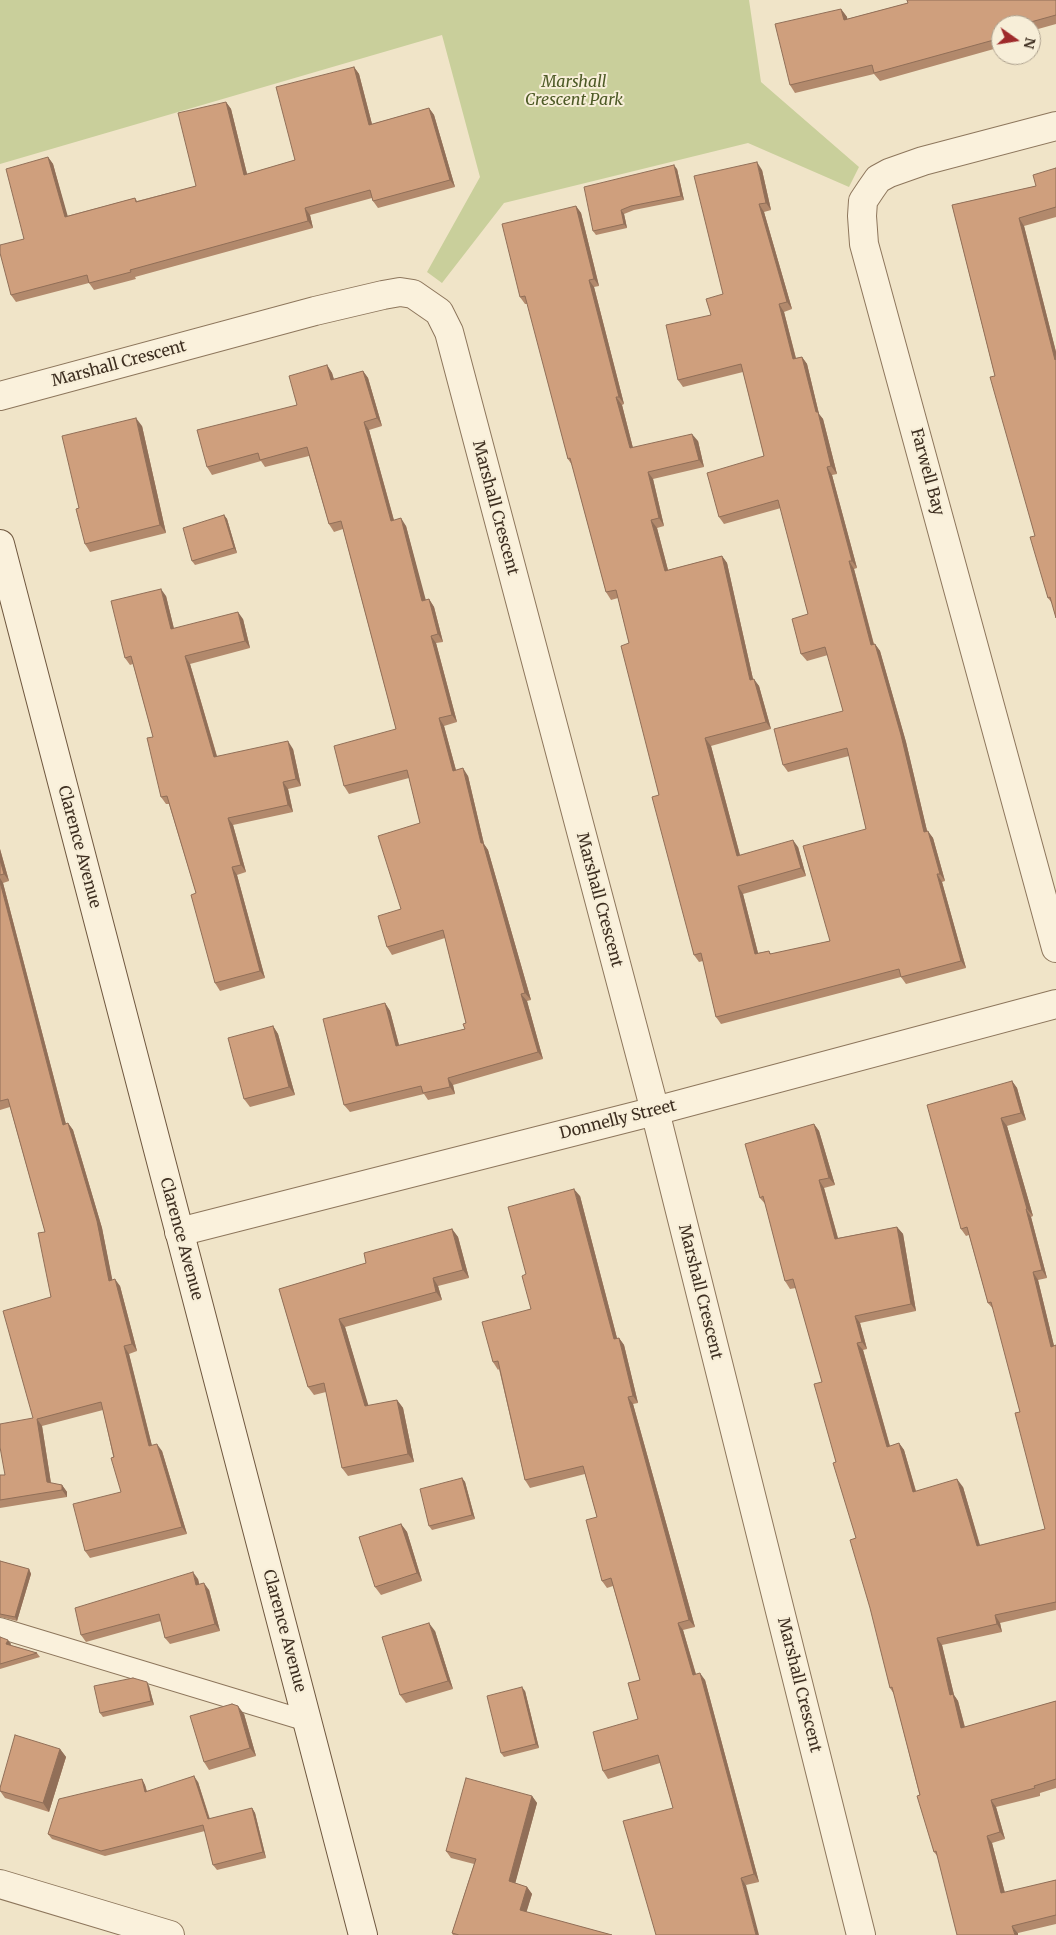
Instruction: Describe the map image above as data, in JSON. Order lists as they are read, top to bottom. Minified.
{"streets":{"street":["Marshall Crescent","Farwell Bay","Clarence Avenue","Donnelly Street"]},"crossings":[["Marshall Crescent","Donnelly Street"],["Clarence Avenue","Donnelly Street"]],"parks":["Marshall Crescent Park"],"north":"right"}
